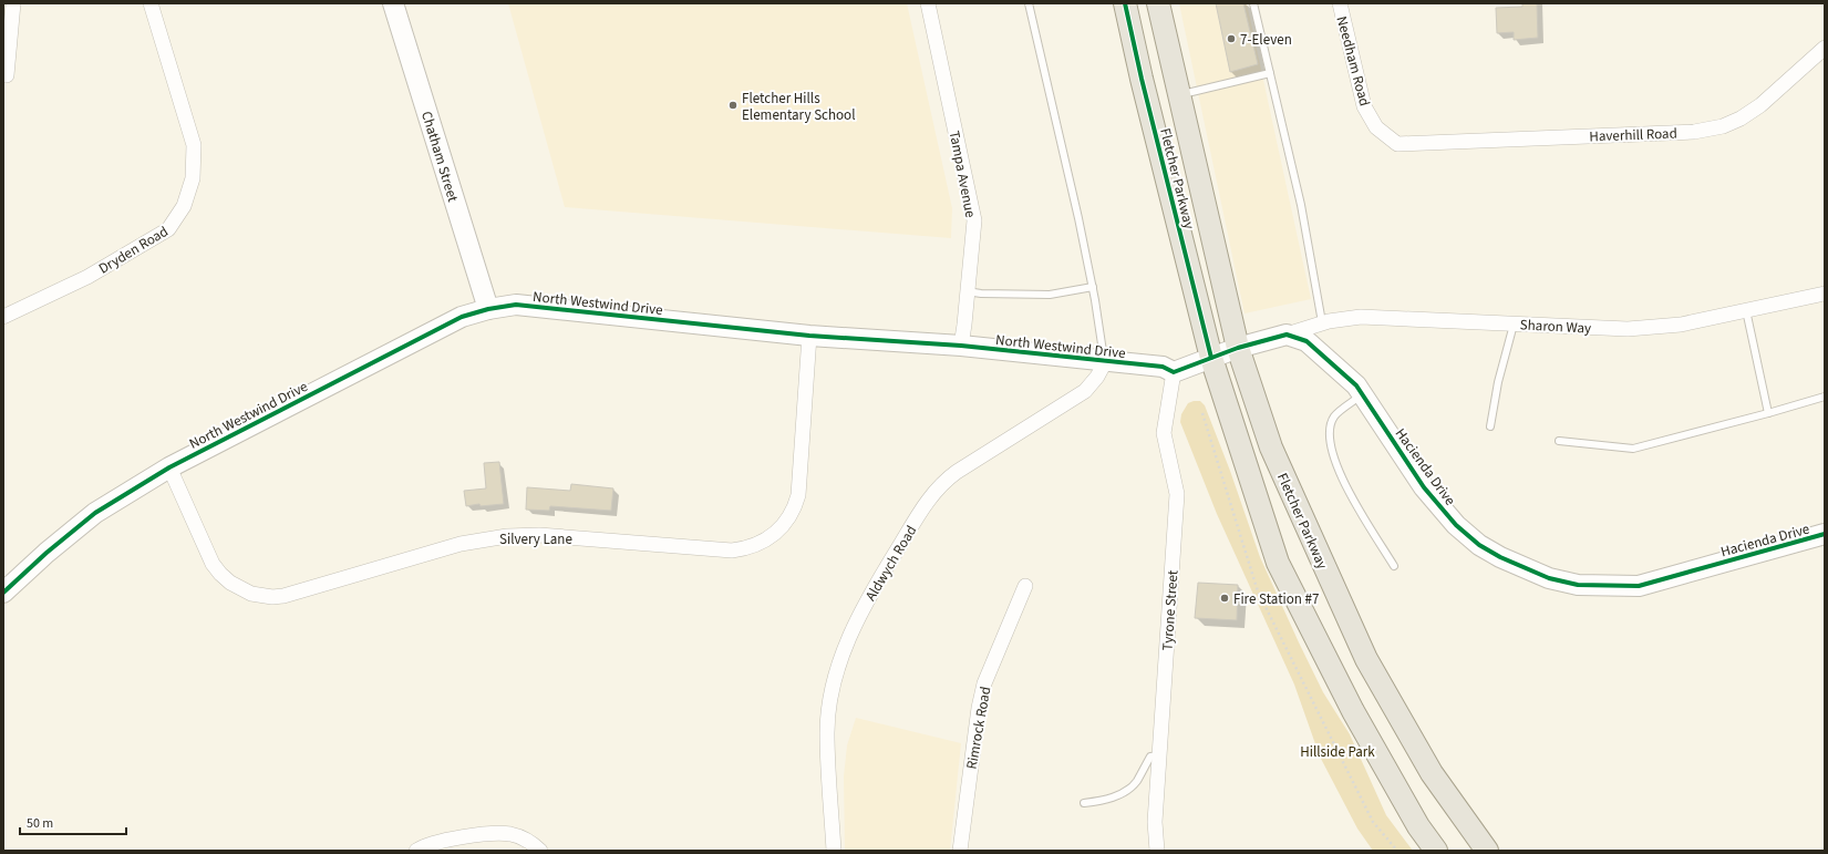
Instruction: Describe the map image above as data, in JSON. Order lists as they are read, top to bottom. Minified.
{"streets":{"main road":["Fletcher Parkway"],"street":["Needham Road","Haverhill Road","Chatham Street","Tampa Avenue","Dryden Road","North Westwind Drive","Sharon Way","Hacienda Drive","Silvery Lane","Aldwych Road","Tyrone Street","Rimrock Road"]},"crossings":[["Needham Road","Haverhill Road"],["Chatham Street","North Westwind Drive"],["Tampa Avenue","North Westwind Drive"],["North Westwind Drive","Silvery Lane"],["North Westwind Drive","Aldwych Road"],["North Westwind Drive","Tyrone Street"],["Sharon Way","Hacienda Drive"]],"parks":["Hillside Park"],"places":["7-Eleven","Fletcher Hills Elementary School","Fire Station #7"],"scale_bar":"50 m"}
